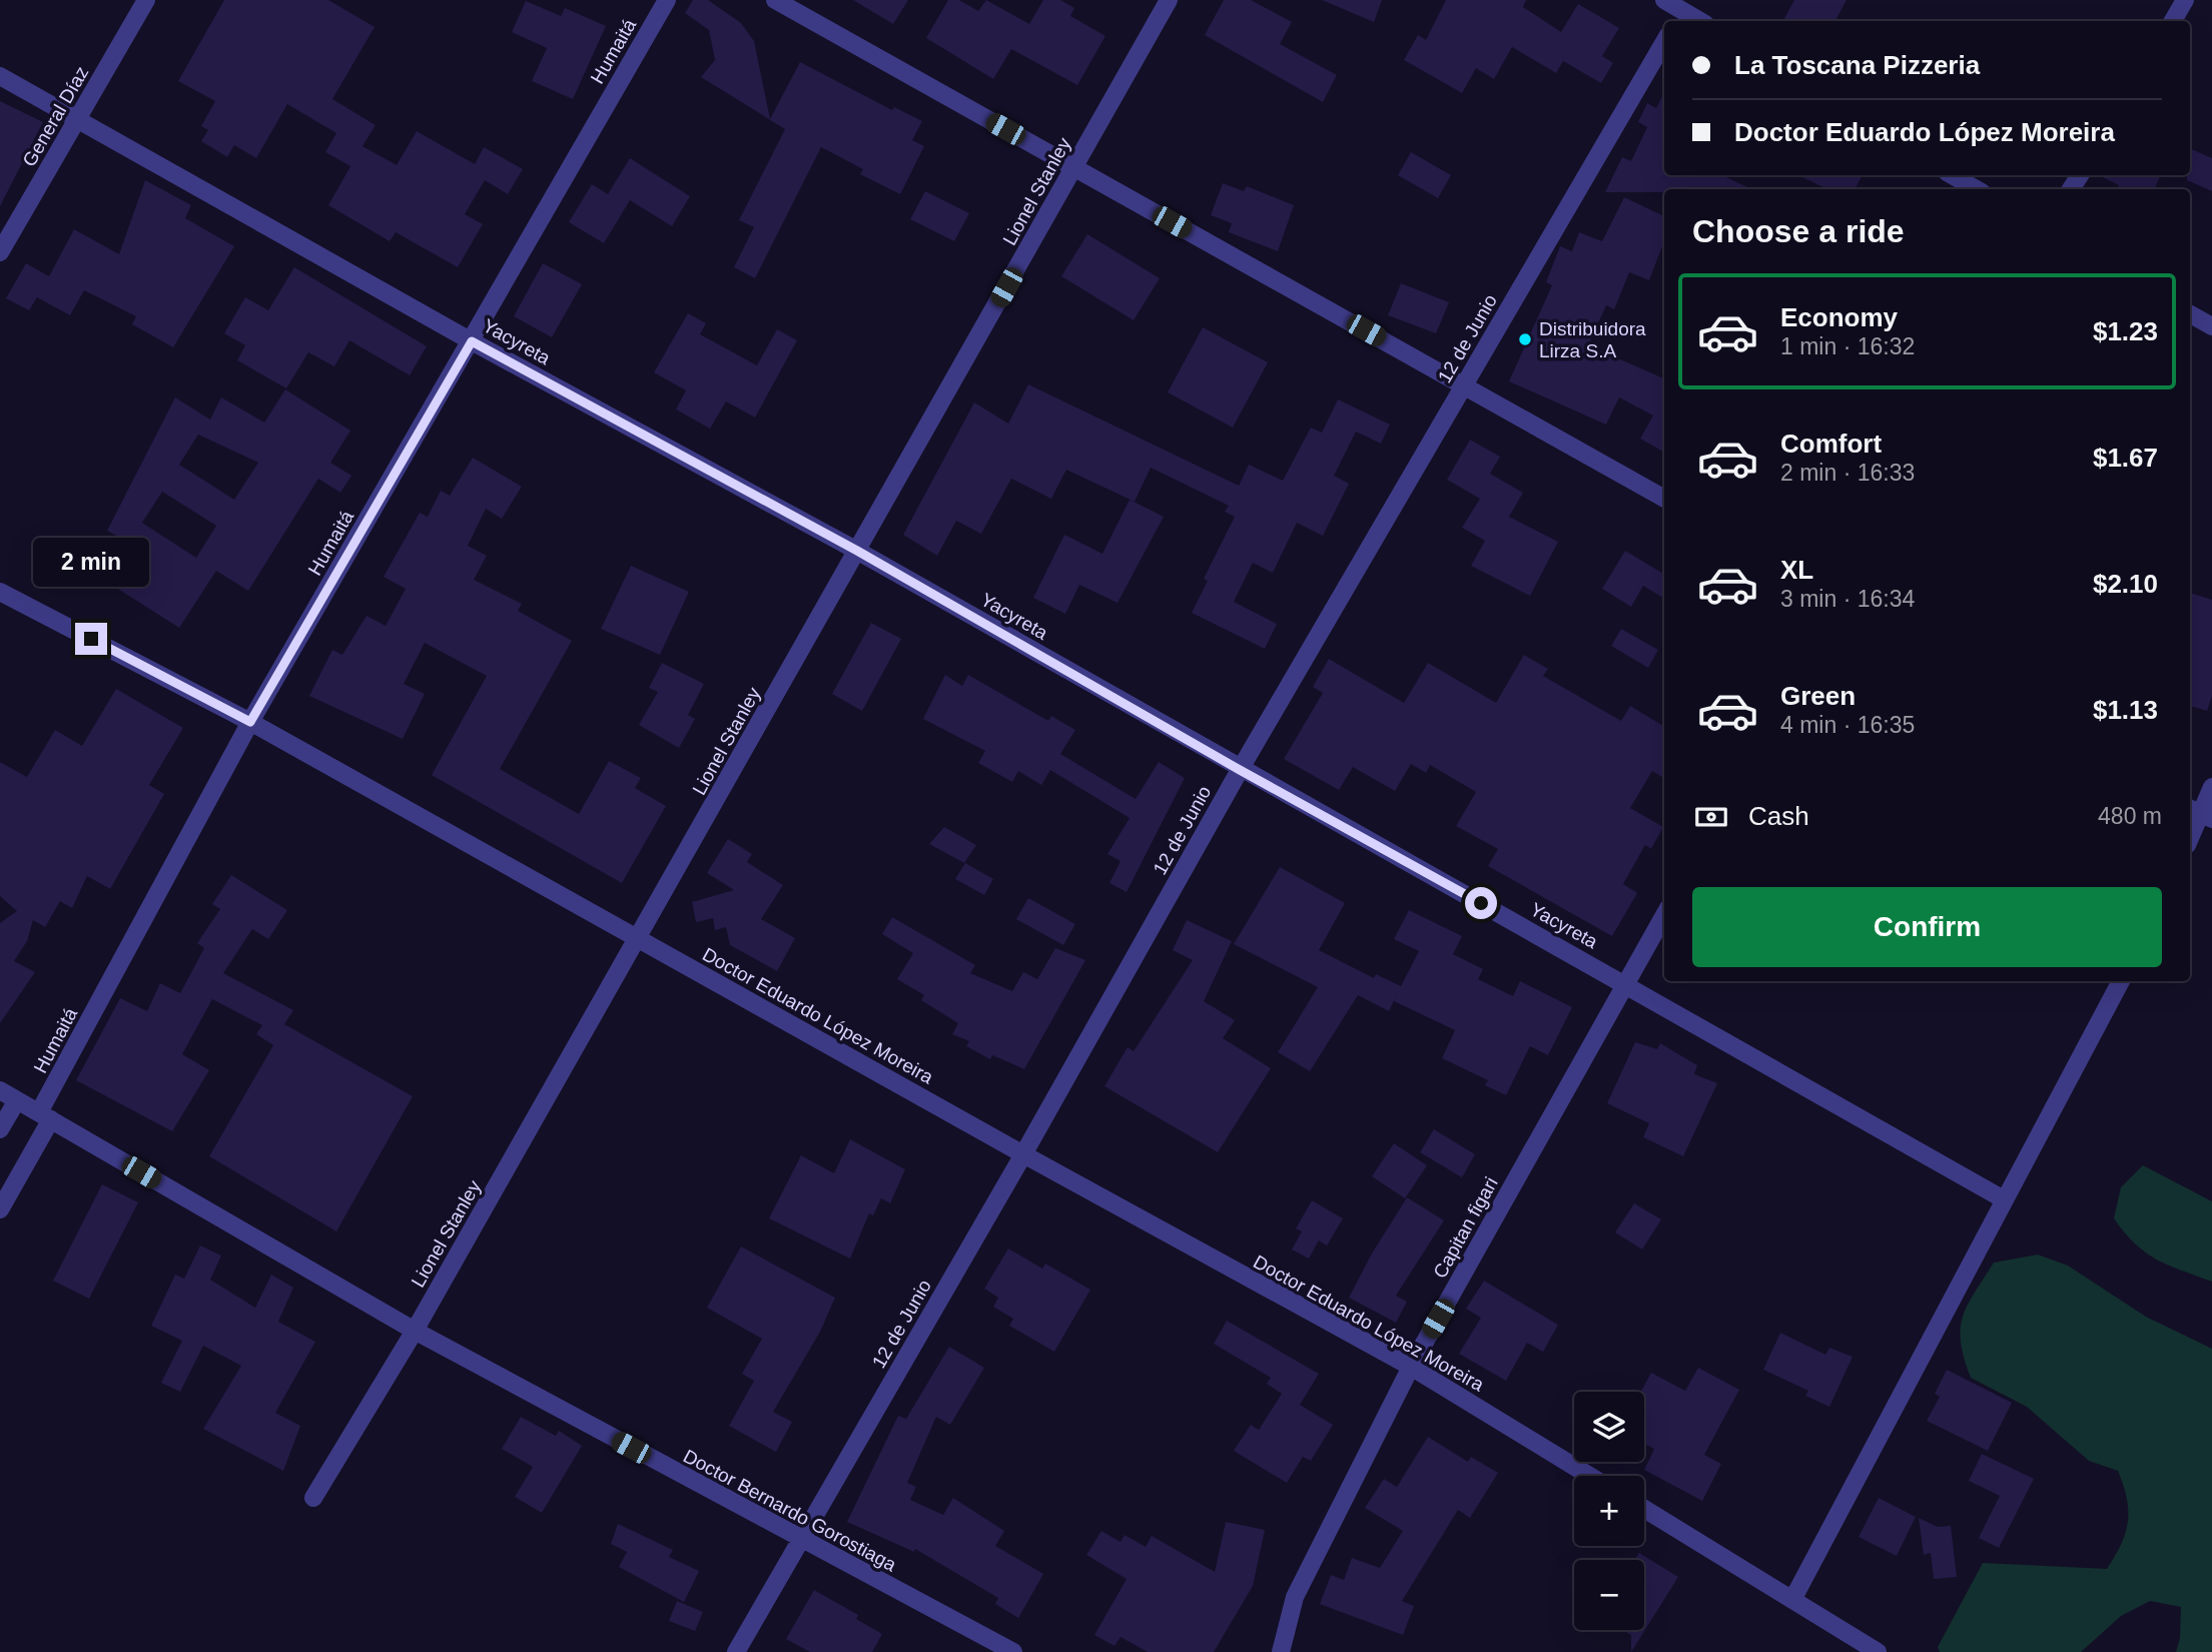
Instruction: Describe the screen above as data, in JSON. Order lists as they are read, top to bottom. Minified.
{"streets":{"street":["Humaitá","General Díaz","Lionel Stanley","12 de Junio","Yacyreta","Doctor Eduardo López Moreira","Capitan figari","Doctor Bernardo Gorostiaga"]},"crossings":[["Humaitá","Yacyreta"],["Humaitá","Doctor Eduardo López Moreira"],["Humaitá","Doctor Bernardo Gorostiaga"],["General Díaz","Yacyreta"],["Lionel Stanley","Yacyreta"],["Lionel Stanley","Doctor Eduardo López Moreira"],["Lionel Stanley","Doctor Bernardo Gorostiaga"],["12 de Junio","Yacyreta"],["12 de Junio","Doctor Eduardo López Moreira"],["12 de Junio","Doctor Bernardo Gorostiaga"],["Yacyreta","Capitan figari"],["Doctor Eduardo López Moreira","Capitan figari"]],"places":["Distribuidora Lirza S.A"],"page":{"banner":["La Toscana Pizzeria","Doctor Eduardo López Moreira"],"heading":"Choose a ride","list":[{"name":"Economy","note":"1 min · 16:32","value":"$1.23"},{"name":"Comfort","note":"2 min · 16:33","value":"$1.67"},{"name":"XL","note":"3 min · 16:34","value":"$2.10"},{"name":"Green","note":"4 min · 16:35","value":"$1.13"}],"bubble":"2 min","pay":["Cash","480 m"],"buttons":"Confirm","map_buttons":["+","−"]}}
